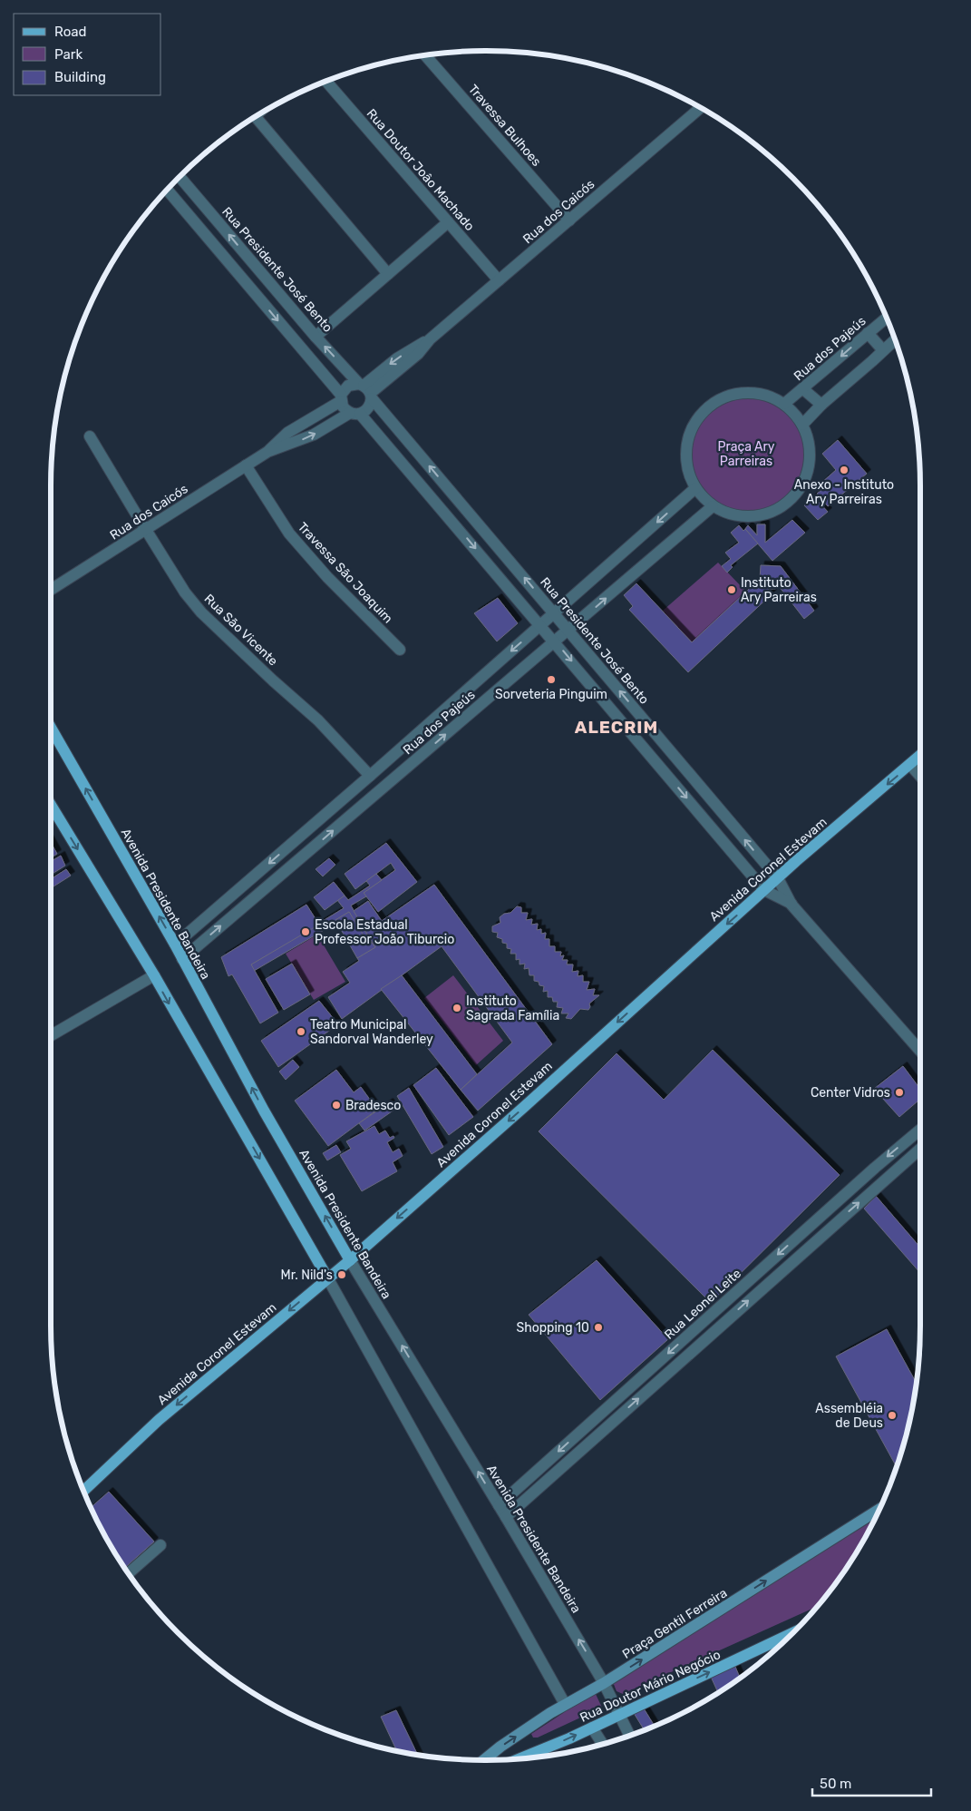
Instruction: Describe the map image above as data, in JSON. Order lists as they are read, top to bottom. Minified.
{"streets":{"main road":["Avenida Coronel Estevam","Avenida Presidente Bandeira","Praça Gentil Ferreira","Rua Doutor Mário Negócio"],"street":["Travessa Bulhoes","Rua Doutor Joâo Machado","Rua dos Caicós","Rua Presidente José Bento","Rua dos Pajeús","Travessa São Joaquim","Rua São Vicente","Rua Leonel Leite"]},"crossings":[["Travessa Bulhoes","Rua dos Caicós"],["Rua Doutor Joâo Machado","Rua dos Caicós"],["Rua dos Caicós","Rua Presidente José Bento"],["Rua dos Caicós","Travessa São Joaquim"],["Rua dos Caicós","Rua São Vicente"],["Rua Presidente José Bento","Rua dos Pajeús"],["Rua Presidente José Bento","Avenida Coronel Estevam"],["Rua dos Pajeús","Rua São Vicente"],["Rua dos Pajeús","Avenida Presidente Bandeira"],["Avenida Coronel Estevam","Avenida Presidente Bandeira"],["Avenida Presidente Bandeira","Rua Leonel Leite"],["Avenida Presidente Bandeira","Praça Gentil Ferreira"],["Avenida Presidente Bandeira","Rua Doutor Mário Negócio"]],"one_way":["Avenida Coronel Estevam","Praça Gentil Ferreira","Rua Doutor Mário Negócio"],"districts":["ALECRIM"],"parks":["Praça Ary Parreiras"],"places":["Anexo - Instituto Ary Parreiras","Instituto Ary Parreiras","Sorveteria Pinguim","Escola Estadual Professor João Tiburcio","Instituto Sagrada Família","Teatro Municipal Sandorval Wanderley","Center Vidros","Bradesco","Mr. Nild's","Shopping 10","Assembléia de Deus"],"legend":["Road","Park","Building"],"scale_bar":"50 m"}
